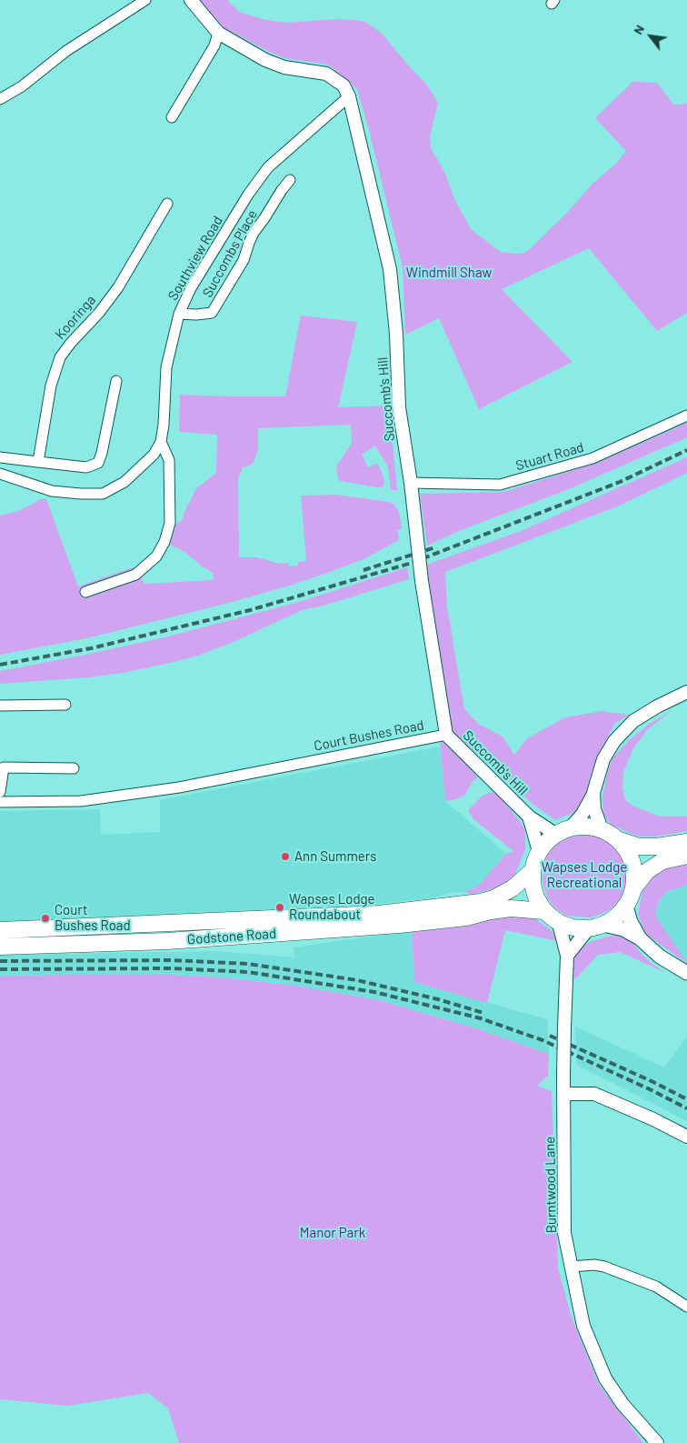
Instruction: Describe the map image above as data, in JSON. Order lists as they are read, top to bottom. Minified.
{"streets":{"highway":["Godstone Road"],"street":["Succombs Place","Southview Road","Kooringa","Succomb's Hill","Stuart Road","Court Bushes Road","Burntwood Lane"]},"crossings":[["Succombs Place","Southview Road"],["Southview Road","Succomb's Hill"],["Succomb's Hill","Stuart Road"],["Succomb's Hill","Court Bushes Road"],["Succomb's Hill","Godstone Road"],["Succomb's Hill","Burntwood Lane"],["Godstone Road","Burntwood Lane"]],"parks":["Windmill Shaw","Wapses Lodge Recreational","Manor Park"],"places":["Ann Summers","Wapses Lodge Roundabout","Court Bushes Road"],"north":"top left"}
